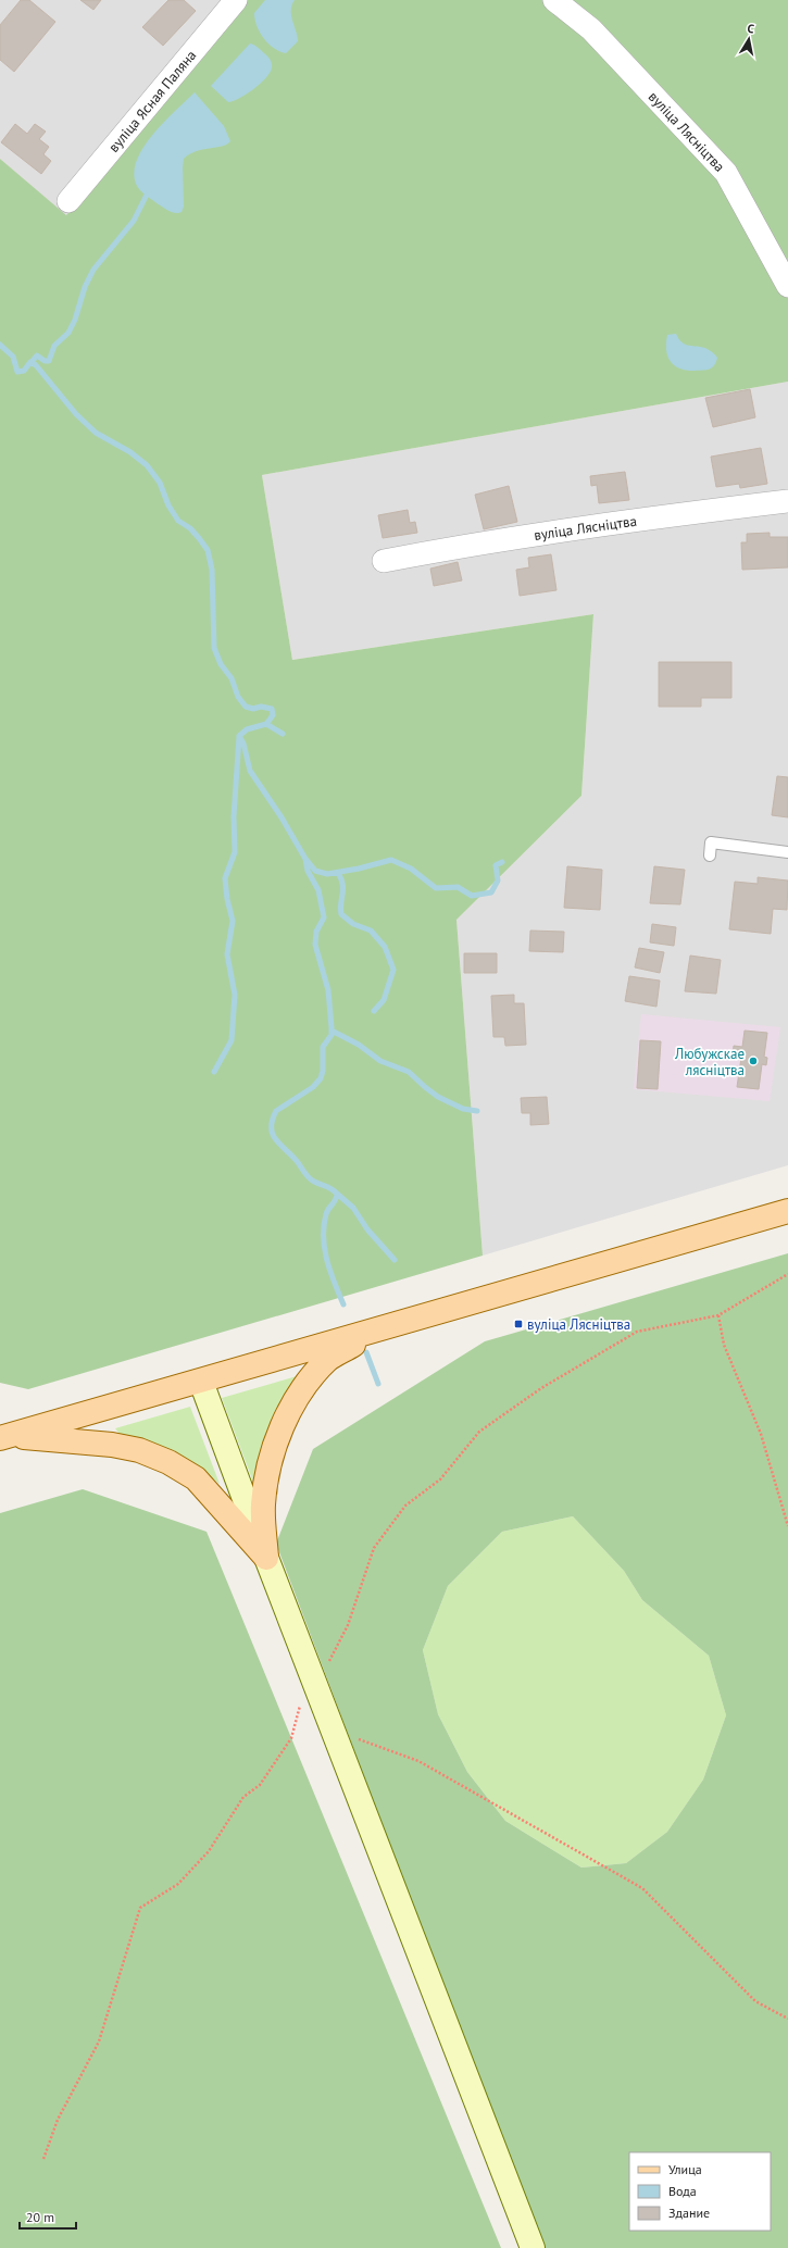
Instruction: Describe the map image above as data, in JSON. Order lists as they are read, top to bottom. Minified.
{"streets":{"street":["вуліца Ясная Паляна","вуліца Лясніцтва"]},"places":{"other":["Любужскае лясніцтва"],"transit":["вуліца Лясніцтва"]},"legend":["Улица","Вода","Здание"],"scale_bar":"20 m","north":"top"}
